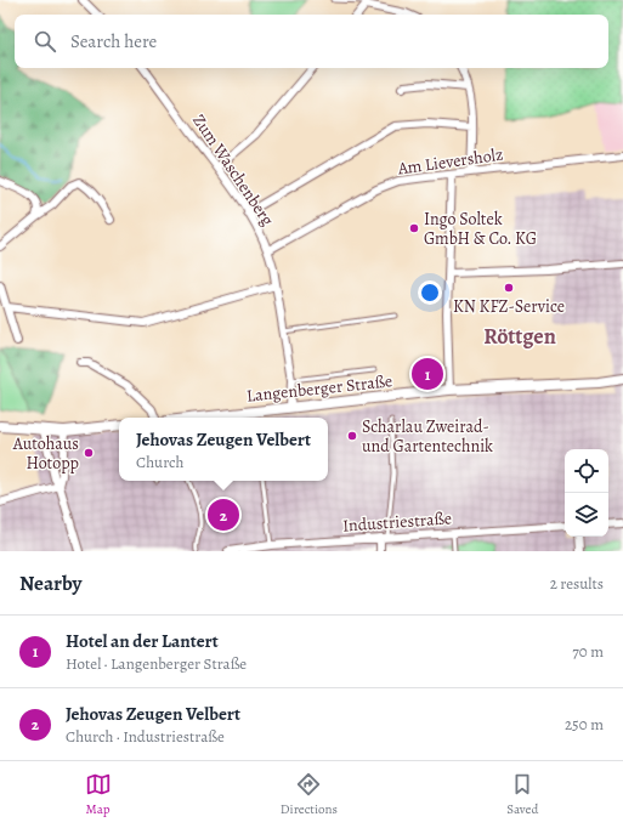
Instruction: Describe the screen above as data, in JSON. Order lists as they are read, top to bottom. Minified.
{"streets":{"main road":["Langenberger Straße"],"street":["Am Lieversholz","Zum Waschenberg","Industriestraße"]},"crossings":[["Am Lieversholz","Zum Waschenberg"],["Zum Waschenberg","Langenberger Straße"]],"districts":["Röttgen"],"places":["Ingo Soltek GmbH & Co. KG","KN KFZ-Service","Scharlau Zweirad- und Gartentechnik","Autohaus Hotopp"],"page":{"search":"Search here","pins":["1","2"],"popup":["Jehovas Zeugen Velbert","Church"],"heading":["Nearby","2 results"],"list":[{"mark":"1","name":"Hotel an der Lantert","note":"Hotel · Langenberger Straße","value":"70 m"},{"mark":"2","name":"Jehovas Zeugen Velbert","note":"Church · Industriestraße","value":"250 m"}],"nav":["Map","Directions","Saved"]}}
